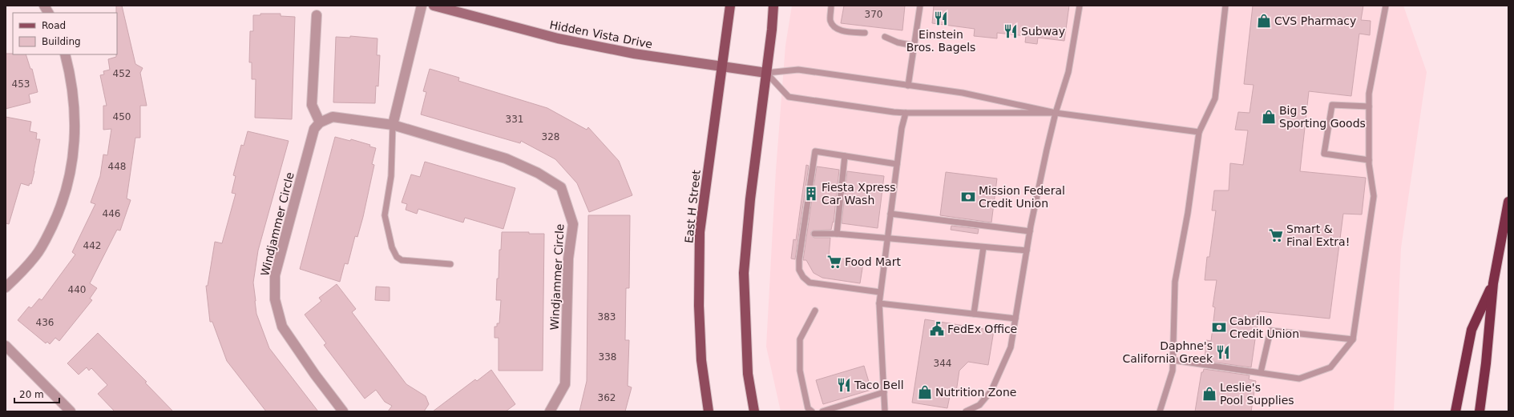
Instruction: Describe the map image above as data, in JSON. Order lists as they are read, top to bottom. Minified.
{"streets":{"main road":["East H Street"],"street":["Hidden Vista Drive","Windjammer Circle"]},"crossings":[["Hidden Vista Drive","East H Street"]],"places":{"restaurant":["Einstein Bros. Bagels","Subway","Daphne's California Greek","Taco Bell"],"shop":["CVS Pharmacy","Big 5 Sporting Goods","Nutrition Zone","Leslie's Pool Supplies"],"building":["Fiesta Xpress Car Wash"],"bank":["Mission Federal Credit Union","Cabrillo Credit Union"],"supermarket":["Smart & Final Extra!","Food Mart"],"public building":["FedEx Office"]},"house_numbers":["370","452","453","450","331","328","448","446","442","440","383","436","338","344","362"],"legend":["Road","Building"],"scale_bar":"20 m"}
